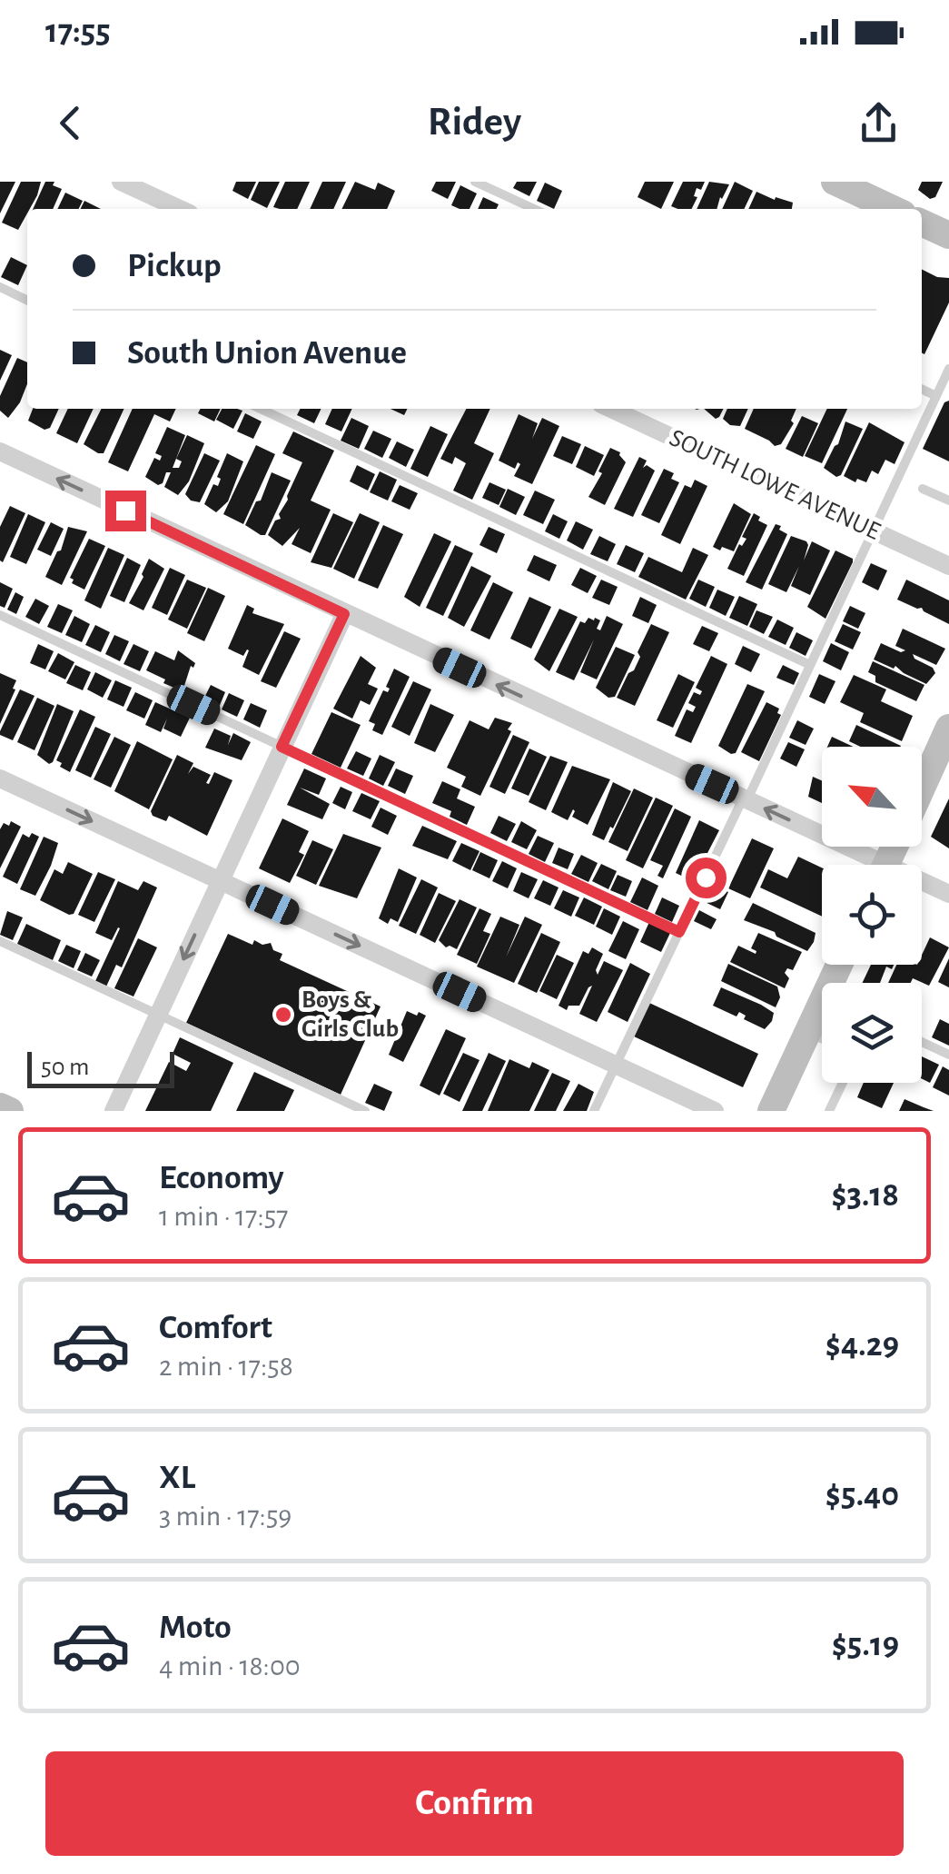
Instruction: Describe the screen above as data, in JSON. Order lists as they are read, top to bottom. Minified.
{"streets":{"street":["SOUTH LOWE AVENUE"]},"places":["Boys & Girls Club"],"scale_bar":"50 m","north":"top left","page":{"status":"17:55","header":"Ridey","banner":["Pickup","South Union Avenue"],"scale":"50 m","list":[{"name":"Economy","note":"1 min · 17:57","value":"$3.18"},{"name":"Comfort","note":"2 min · 17:58","value":"$4.29"},{"name":"XL","note":"3 min · 17:59","value":"$5.40"},{"name":"Moto","note":"4 min · 18:00","value":"$5.19"}],"buttons":"Confirm"}}
